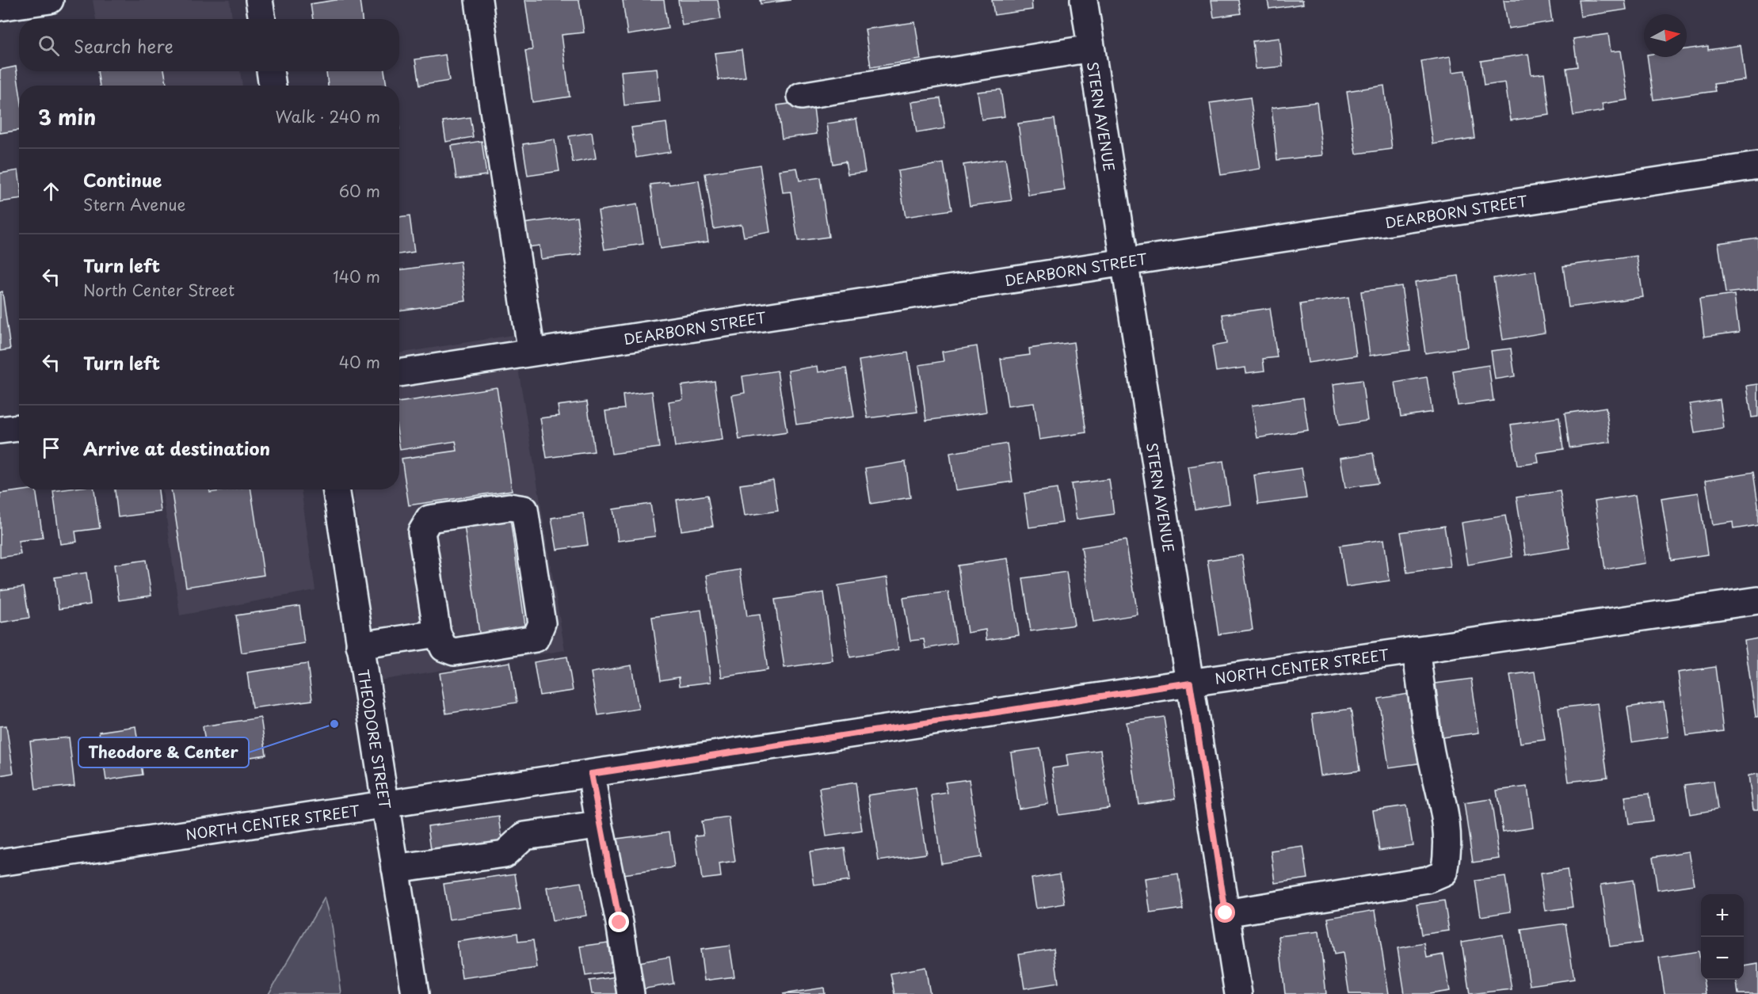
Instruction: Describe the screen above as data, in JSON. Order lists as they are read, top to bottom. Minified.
{"streets":{"street":["STERN AVENUE","DEARBORN STREET","NORTH CENTER STREET","THEODORE STREET"]},"crossings":[["STERN AVENUE","DEARBORN STREET"],["STERN AVENUE","NORTH CENTER STREET"],["NORTH CENTER STREET","THEODORE STREET"]],"places":["Theodore & Center"],"north":"right","page":{"search":"Search here","heading":["3 min","Walk · 240 m"],"list":[["Continue","Stern Avenue","60 m"],["Turn left","North Center Street","140 m"],["Turn left","40 m"],"Arrive at destination"],"map_buttons":["+","−"]}}
